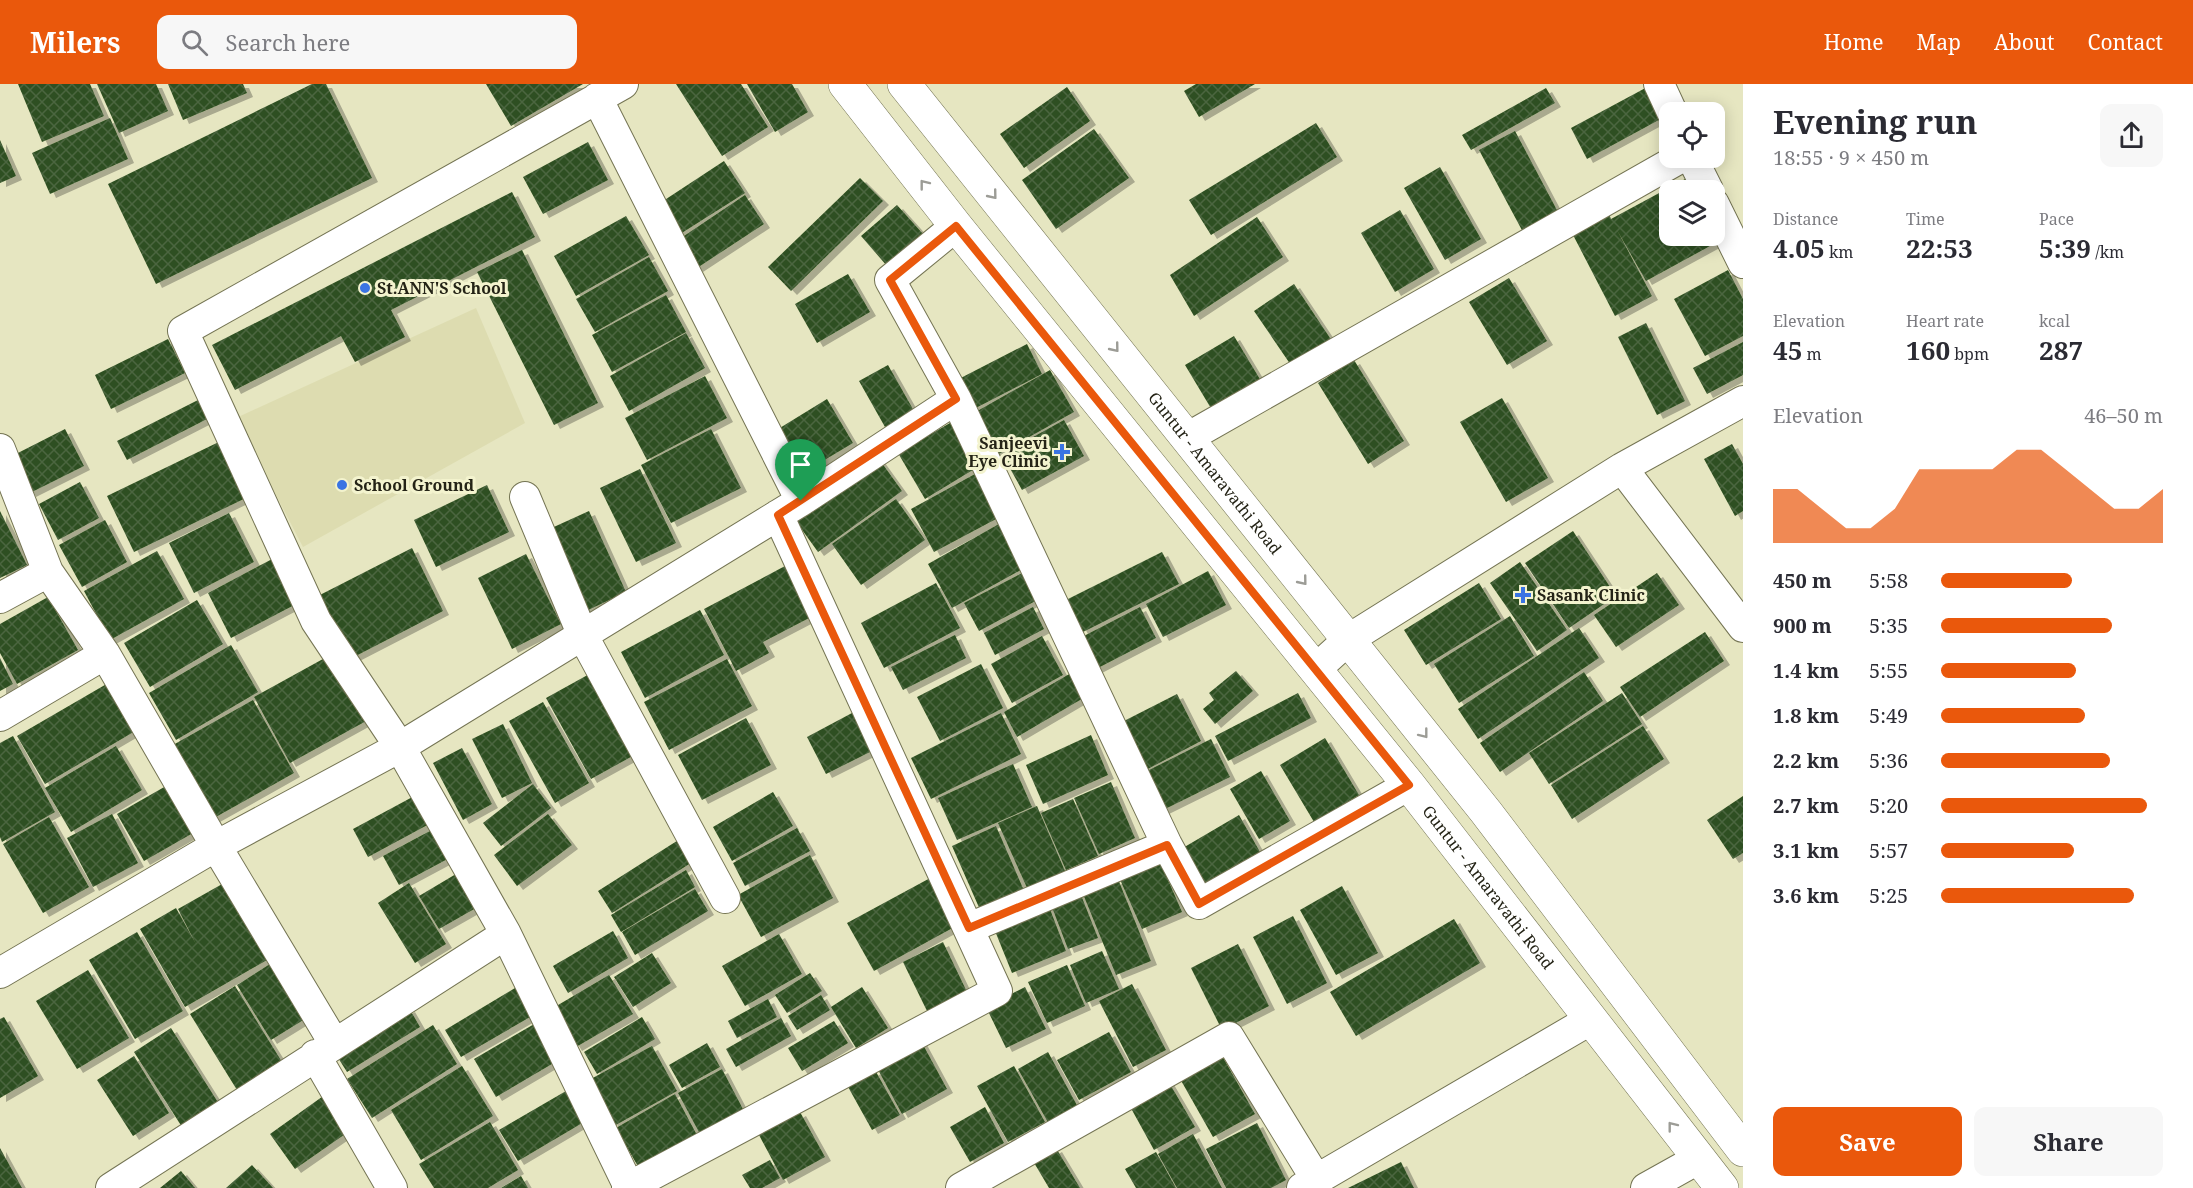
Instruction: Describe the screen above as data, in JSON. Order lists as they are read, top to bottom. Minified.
{"streets":{"main road":["Guntur - Amaravathi Road"]},"places":{"other":["St.ANN'S School","School Ground"],"health":["Sanjeevi Eye Clinic","Sasank Clinic"]},"page":{"header":"Milers","search":"Search here","nav":["Home","Map","About","Contact"],"heading":["Evening run","18:55 · 9 × 450 m"],"stats":[["Distance","4.05 km"],["Time","22:53"],["Pace","5:39 /km"],["Elevation","45 m"],["Heart rate","160 bpm"],["kcal","287"]],"chart":["Elevation","46–50 m"],"list":[{"name":"450 m","note":"5:58"},{"name":"900 m","note":"5:35"},{"name":"1.4 km","note":"5:55"},{"name":"1.8 km","note":"5:49"},{"name":"2.2 km","note":"5:36"},{"name":"2.7 km","note":"5:20"},{"name":"3.1 km","note":"5:57"},{"name":"3.6 km","note":"5:25"}],"buttons":["Save","Share"]}}
